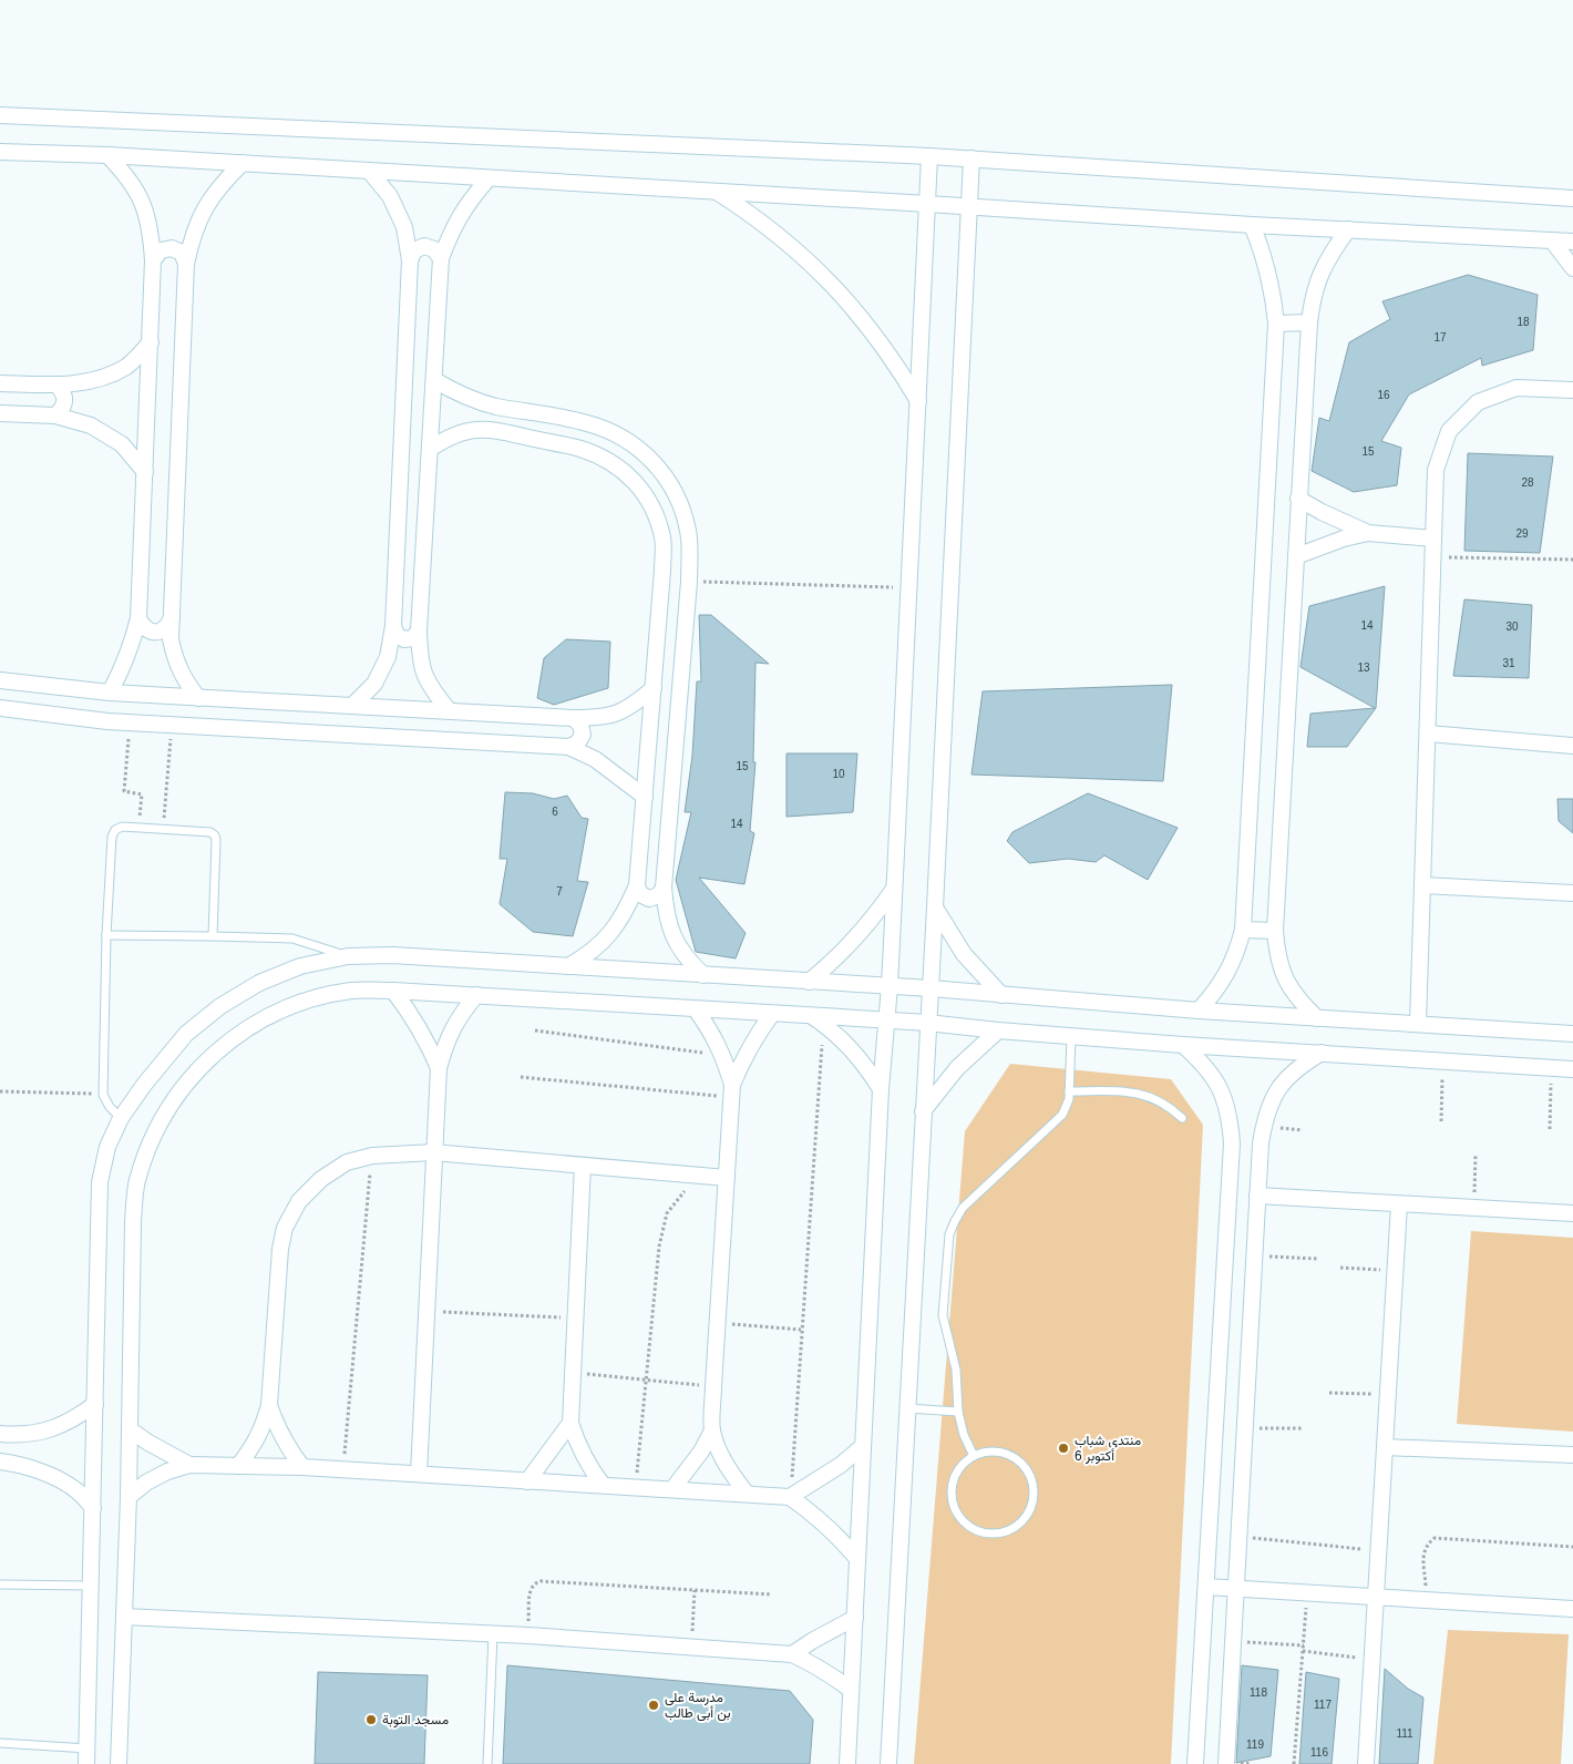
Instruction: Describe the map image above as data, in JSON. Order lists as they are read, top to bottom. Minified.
{"places":["منتدى شباب 6 أكتوبر","مدرسة على بن أبى طالب","مسجد التوبة"],"house_numbers":["18","17","16","15","28","29","14","30","31","13","15","10","6","14","7","118","117","111","119","116"]}
